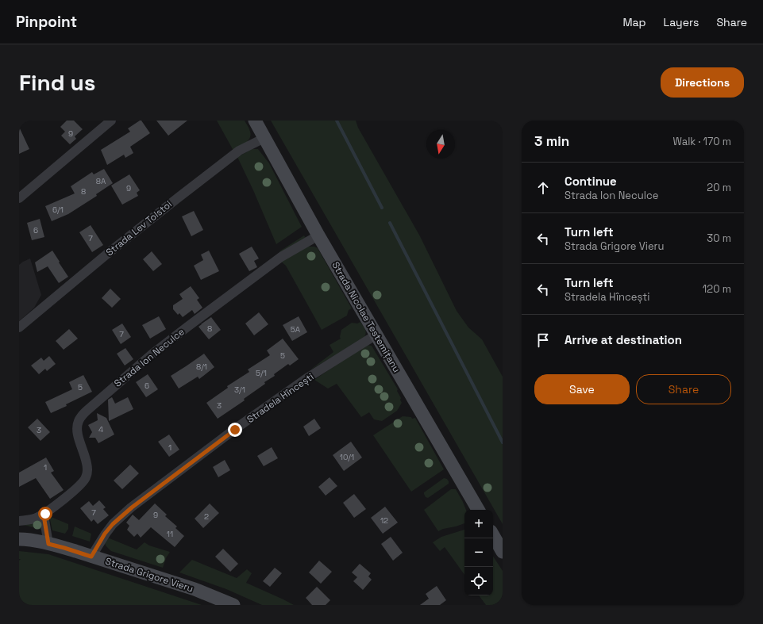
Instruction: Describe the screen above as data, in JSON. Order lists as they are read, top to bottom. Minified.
{"streets":{"main road":["Strada Nicolae Testemițanu","Strada Grigore Vieru"],"street":["Strada Lev Tolstoi","Strada Ion Neculce","Stradela Hîncești"]},"crossings":[["Strada Lev Tolstoi","Strada Nicolae Testemițanu"],["Strada Nicolae Testemițanu","Strada Ion Neculce"],["Strada Nicolae Testemițanu","Stradela Hîncești"],["Stradela Hîncești","Strada Grigore Vieru"]],"house_numbers":["9","8A","9","8","6/1","6","7","8","5A","7","5","8/1","5/1","6","5","3/1","3","4","3","1","10/1","1","7","9","2","12","11"],"north":"bottom","page":{"header":"Pinpoint","nav":["Map","Layers","Share"],"buttons":["Directions",["Save","Share"]],"title":"Find us","heading":["3 min","Walk · 170 m"],"list":[["Continue","Strada Ion Neculce","20 m"],["Turn left","Strada Grigore Vieru","30 m"],["Turn left","Stradela Hîncești","120 m"],"Arrive at destination"],"map_buttons":["+","−"]}}
